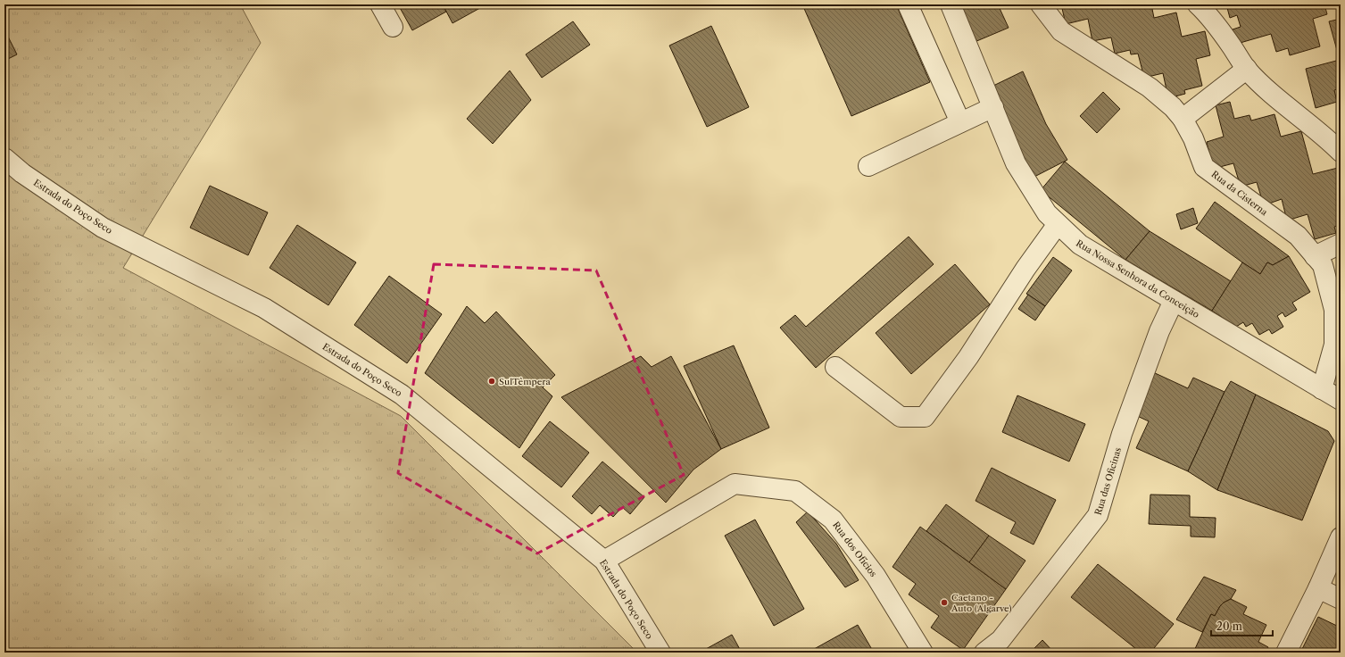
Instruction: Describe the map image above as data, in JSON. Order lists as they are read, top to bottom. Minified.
{"streets":{"street":["Rua da Cisterna","Estrada do Poço Seco","Rua Nossa Senhora da Conceição","Rua das Oficinas","Rua dos Ofícios"]},"crossings":[["Rua da Cisterna","Rua Nossa Senhora da Conceição"],["Estrada do Poço Seco","Rua dos Ofícios"],["Rua Nossa Senhora da Conceição","Rua das Oficinas"]],"places":["SulTêmpera","Caetano - Auto (Algarve)"],"scale_bar":"20 m"}
